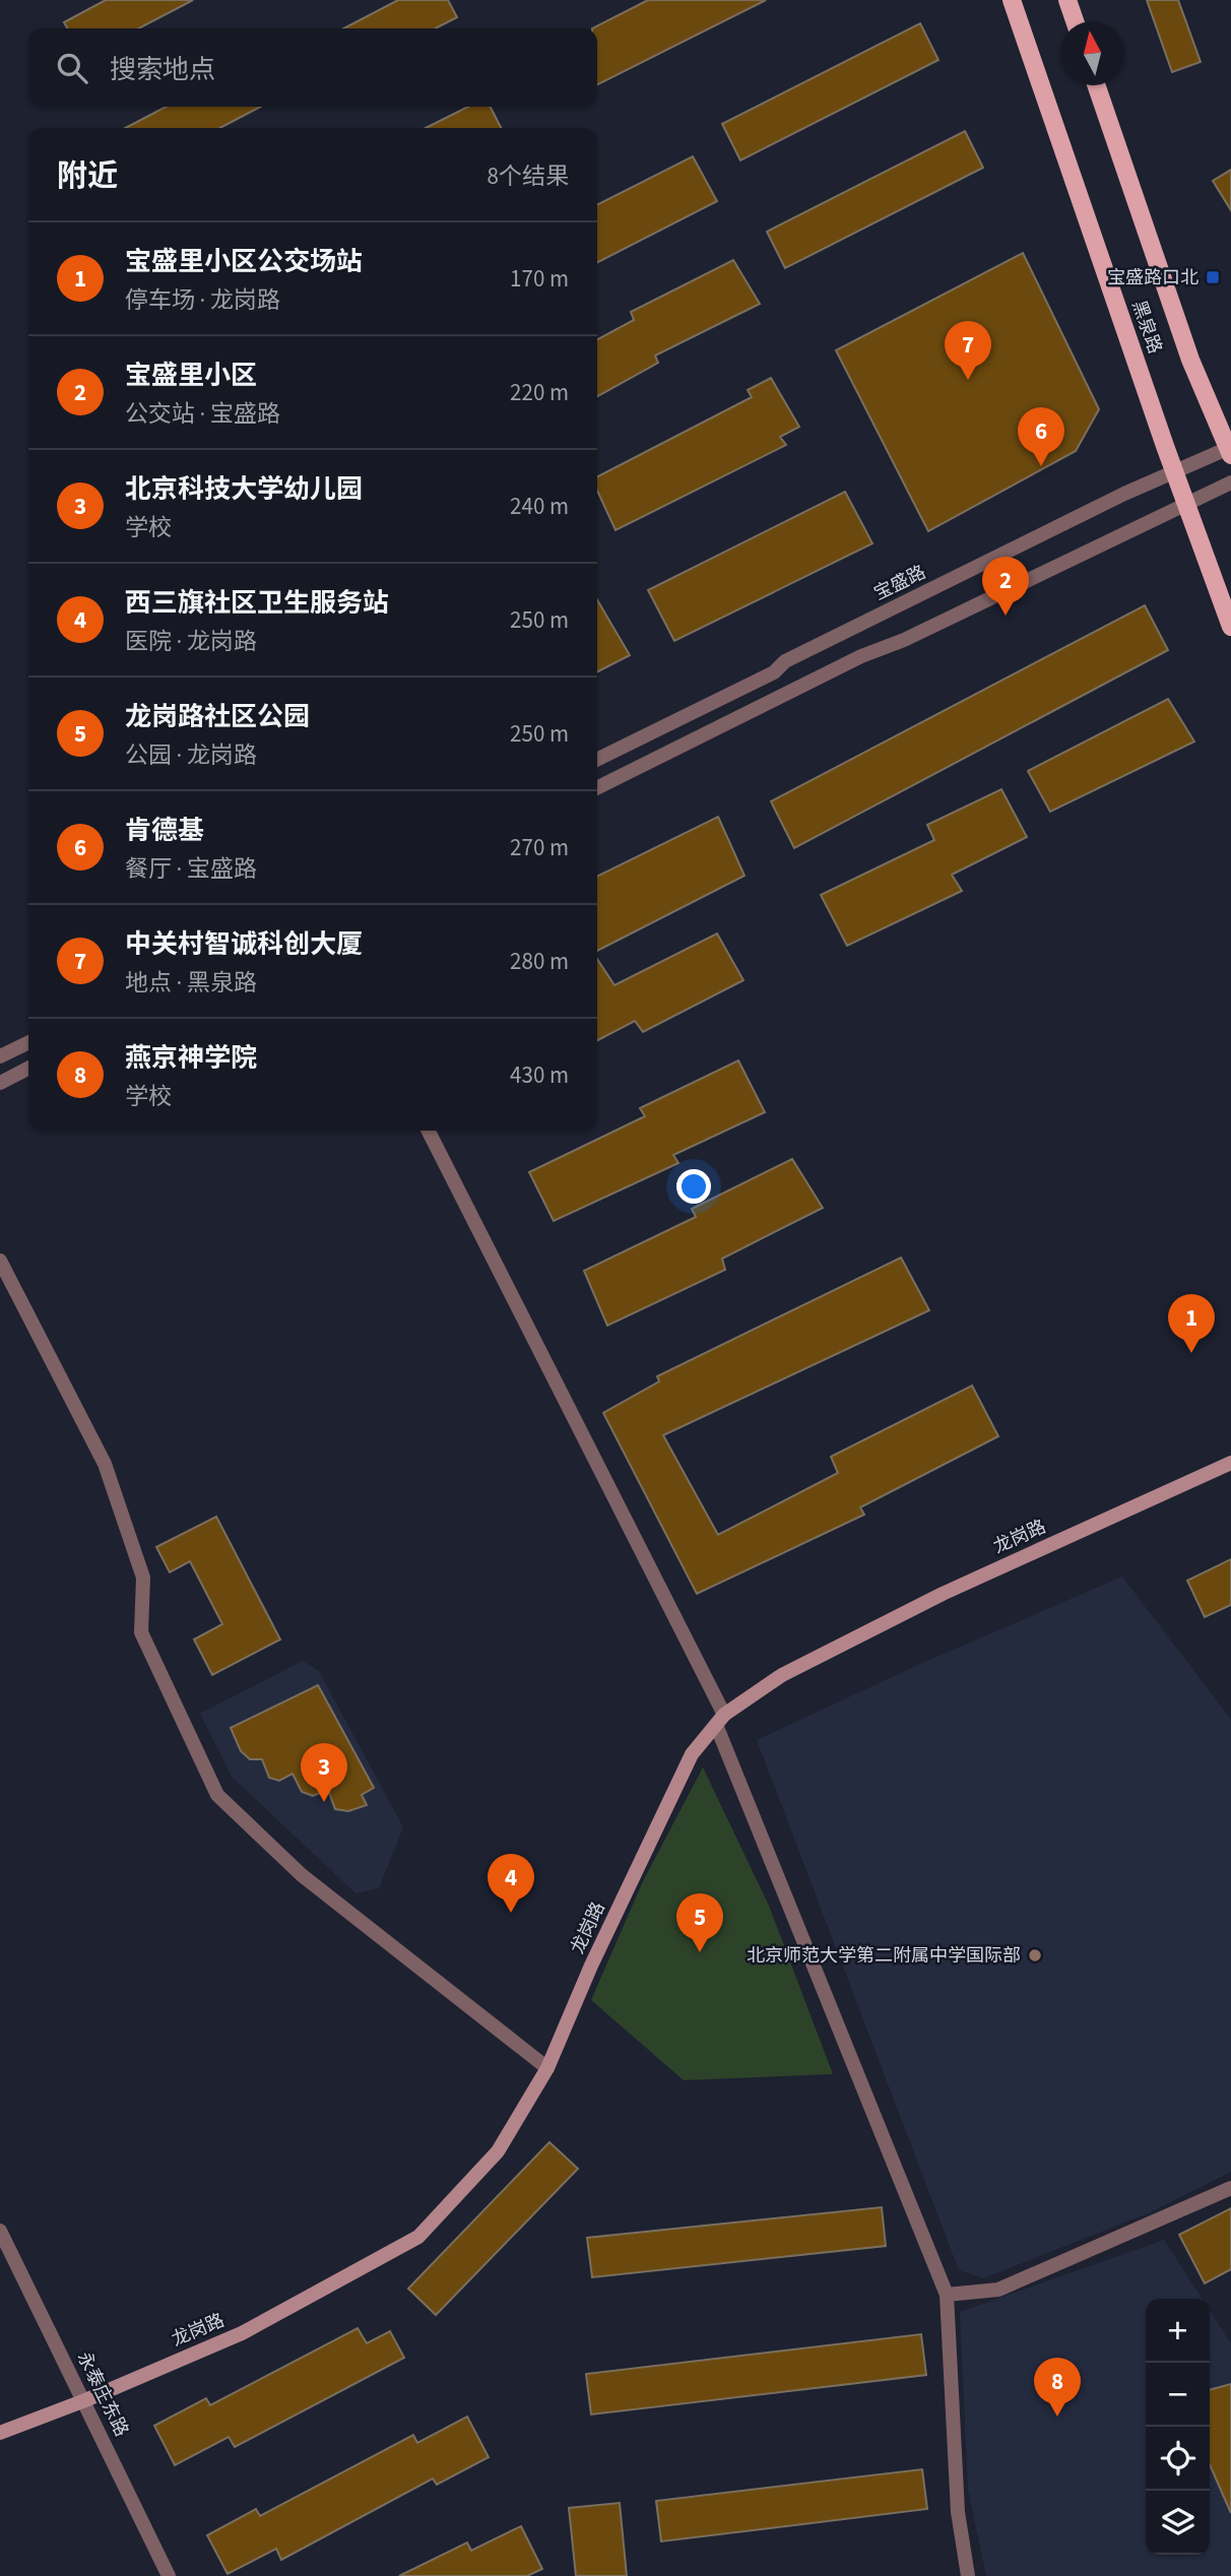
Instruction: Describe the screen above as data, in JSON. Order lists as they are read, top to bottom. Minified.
{"streets":{"main road":["黑泉路","龙岗路"],"street":["宝盛路","永泰庄东路"]},"crossings":[["黑泉路","宝盛路"],["龙岗路","永泰庄东路"]],"places":{"transit":["宝盛路口北"],"other":["北京师范大学第二附属中学国际部"]},"north":"top","page":{"search":"搜索地点","heading":["附近","8个结果"],"list":[{"mark":"1","name":"宝盛里小区公交场站","note":"停车场 · 龙岗路","value":"170 m"},{"mark":"2","name":"宝盛里小区","note":"公交站 · 宝盛路","value":"220 m"},{"mark":"3","name":"北京科技大学幼儿园","note":"学校","value":"240 m"},{"mark":"4","name":"西三旗社区卫生服务站","note":"医院 · 龙岗路","value":"250 m"},{"mark":"5","name":"龙岗路社区公园","note":"公园 · 龙岗路","value":"250 m"},{"mark":"6","name":"肯德基","note":"餐厅 · 宝盛路","value":"270 m"},{"mark":"7","name":"中关村智诚科创大厦","note":"地点 · 黑泉路","value":"280 m"},{"mark":"8","name":"燕京神学院","note":"学校","value":"430 m"}],"pins":["7","6","2","1","3","4","5","8"],"map_buttons":["+","−"]}}
